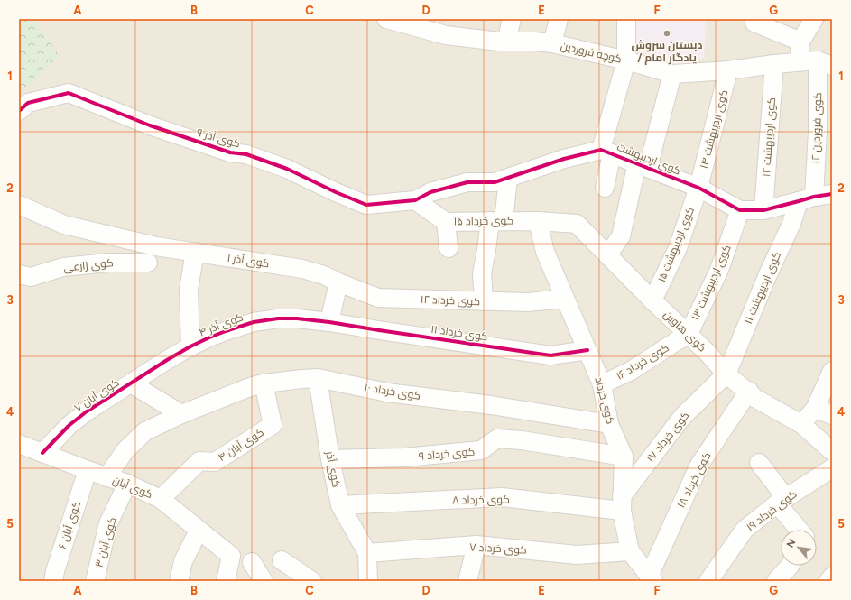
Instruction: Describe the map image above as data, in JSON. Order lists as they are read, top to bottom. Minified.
{"streets":{"street":["کوچه فروردین","کوی فروردین ۱۲","کوی اردیبهشت ۱۴","کوی اردیبهشت ۱۲","کوی آذر ۹","کوی اردیبهشت","کوی خرداد ۱۵","کوی اردیبهشت ۱۵","کوی آذر ۱","کوی زارعی","کوی اردیبهشت ۱۳","کوی اردیبهشت ۱۱","کوی خرداد ۱۲","کوی آذر ۴","کوی هاوین","کوی خرداد ۱۱","کوی خرداد ۱۶","کوی خرداد ۱۰","کوی آبان ۷","کوی خرداد","کوی خرداد ۱۷","کوی آبان ۴","کوی خرداد ۹","کوی آذر","کوی خرداد ۱۸","کوی آبان","کوی خرداد ۸","کوی خرداد ۱۹","کوی آبان ۶","کوی آبان ۳","کوی خرداد ۷"]},"crossings":[["کوچه فروردین","کوی فروردین ۱۲"],["کوچه فروردین","کوی اردیبهشت ۱۴"],["کوچه فروردین","کوی اردیبهشت ۱۲"],["کوی فروردین ۱۲","کوی اردیبهشت"],["کوی فروردین ۱۲","کوی اردیبهشت ۱۱"],["کوی اردیبهشت ۱۴","کوی اردیبهشت"],["کوی اردیبهشت ۱۴","کوی اردیبهشت ۱۵"],["کوی اردیبهشت ۱۲","کوی اردیبهشت"],["کوی آذر ۹","کوی اردیبهشت"],["کوی آذر ۹","کوی خرداد ۱۵"],["کوی اردیبهشت","کوی خرداد ۱۵"],["کوی اردیبهشت","کوی اردیبهشت ۱۵"],["کوی اردیبهشت","کوی اردیبهشت ۱۳"],["کوی اردیبهشت","کوی اردیبهشت ۱۱"],["کوی خرداد ۱۵","کوی هاوین"],["کوی خرداد ۱۵","کوی خرداد"],["کوی اردیبهشت ۱۵","کوی هاوین"],["کوی آذر ۱","کوی خرداد ۱۲"],["کوی اردیبهشت ۱۳","کوی هاوین"],["کوی اردیبهشت ۱۳","کوی خرداد ۱۶"],["کوی اردیبهشت ۱۱","کوی هاوین"],["کوی اردیبهشت ۱۱","کوی خرداد ۱۷"],["کوی خرداد ۱۲","کوی خرداد"],["کوی آذر ۴","کوی خرداد ۱۱"],["کوی آذر ۴","کوی آبان ۷"],["کوی هاوین","کوی خرداد ۱۶"],["کوی هاوین","کوی خرداد"],["کوی هاوین","کوی خرداد ۱۷"],["کوی هاوین","کوی خرداد ۱۸"],["کوی خرداد ۱۱","کوی خرداد"],["کوی خرداد ۱۶","کوی خرداد"],["کوی خرداد ۱۰","کوی خرداد"],["کوی خرداد ۱۰","کوی آبان ۴"],["کوی خرداد ۱۰","کوی آذر"],["کوی خرداد ۱۰","کوی آبان"],["کوی آبان ۷","کوی آبان"],["کوی خرداد","کوی خرداد ۱۷"],["کوی خرداد","کوی خرداد ۹"],["کوی خرداد","کوی خرداد ۱۸"],["کوی خرداد","کوی خرداد ۸"],["کوی خرداد","کوی خرداد ۷"],["کوی خرداد ۱۷","کوی خرداد ۸"],["کوی آبان ۴","کوی آبان"],["کوی خرداد ۹","کوی آذر"],["کوی آذر","کوی خرداد ۸"],["کوی آذر","کوی خرداد ۷"],["کوی آبان","کوی آبان ۶"],["کوی آبان","کوی آبان ۳"]],"places":["دبستان سروش / یادگار امام"],"north":"top left","grid":{"columns":["A","B","C","D","E","F","G"],"rows":["1","2","3","4","5"]}}
